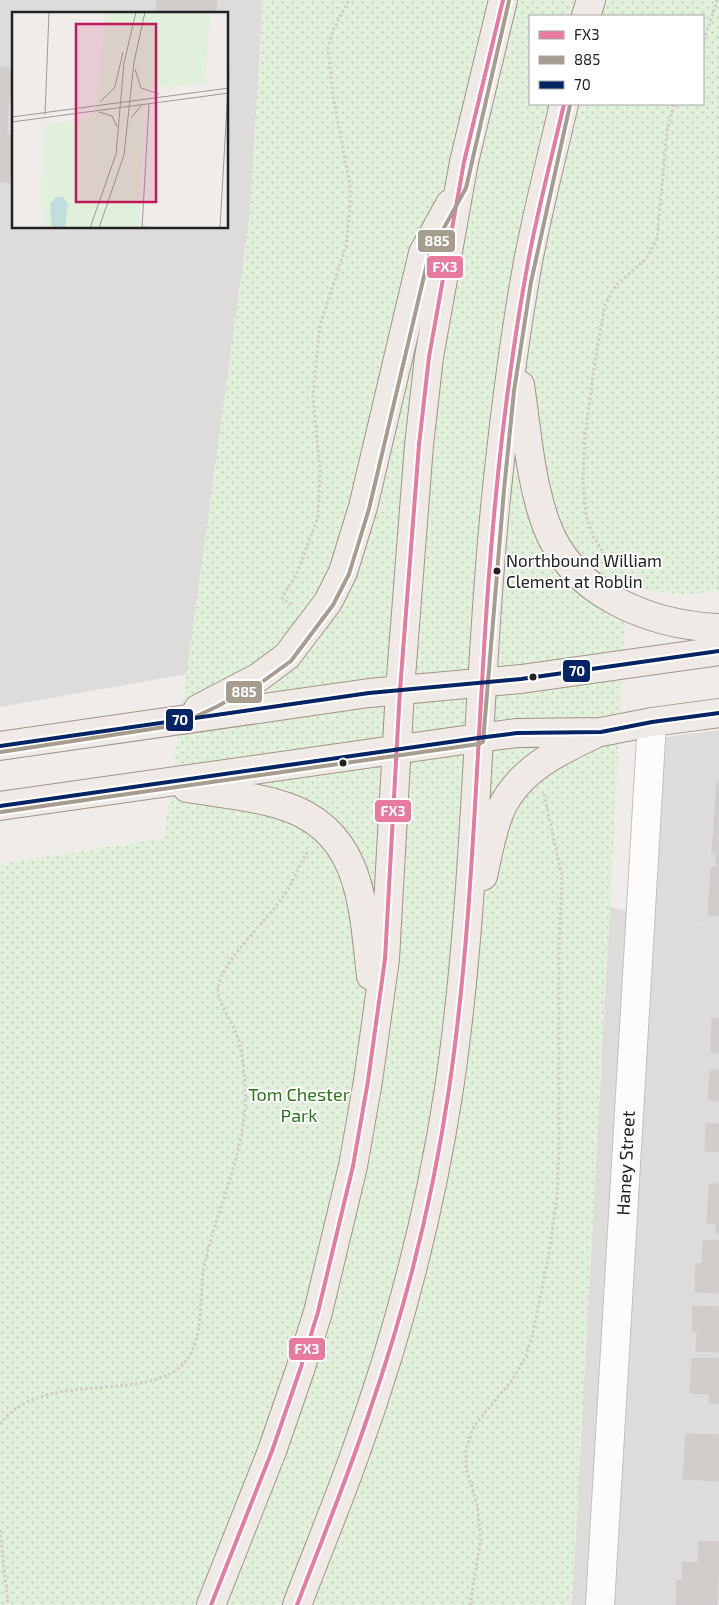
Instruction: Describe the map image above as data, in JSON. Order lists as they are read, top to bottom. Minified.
{"streets":{"street":["Haney Street"]},"parks":["Tom Chester Park"],"places":["Northbound William Clement at Roblin"],"lines":["transit line FX3","transit line 885","transit line 70"],"legend":["FX3","885","70"]}
